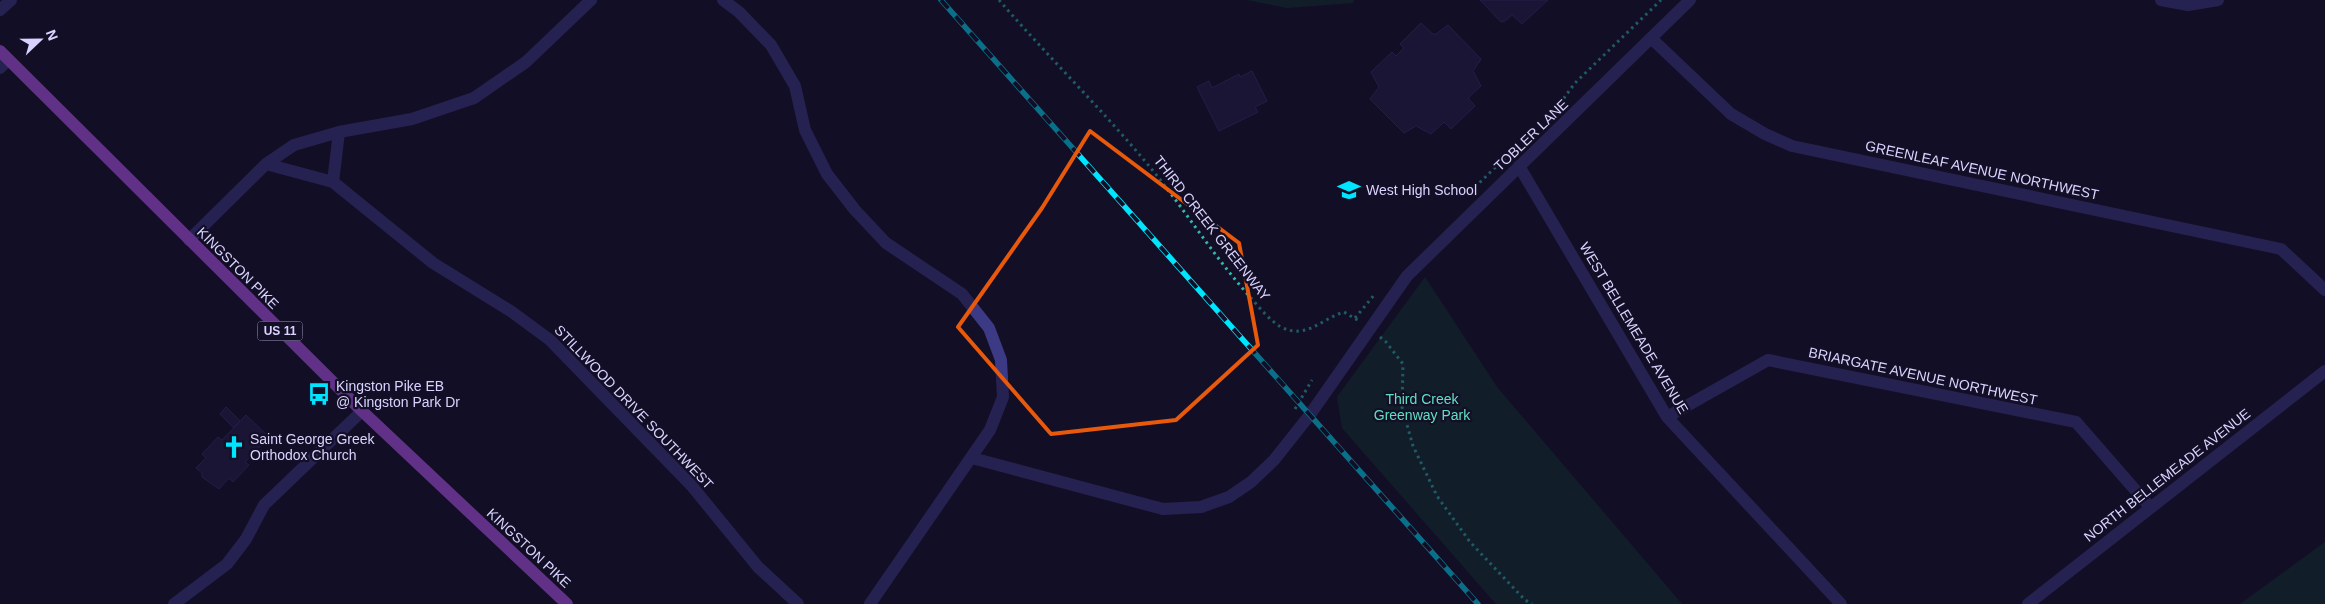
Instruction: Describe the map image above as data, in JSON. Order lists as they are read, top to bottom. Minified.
{"streets":{"main road":["KINGSTON PIKE","US 11"],"street":["TOBLER LANE","GREENLEAF AVENUE NORTHWEST","WEST BELLEMEADE AVENUE","BRIARGATE AVENUE NORTHWEST","STILLWOOD DRIVE SOUTHWEST","NORTH BELLEMEADE AVENUE"],"path":["THIRD CREEK GREENWAY"]},"crossings":[["TOBLER LANE","GREENLEAF AVENUE NORTHWEST"],["TOBLER LANE","WEST BELLEMEADE AVENUE"],["WEST BELLEMEADE AVENUE","BRIARGATE AVENUE NORTHWEST"],["BRIARGATE AVENUE NORTHWEST","NORTH BELLEMEADE AVENUE"]],"parks":["Third Creek Greenway Park"],"places":{"school or university":["West High School"],"bus stop":["Kingston Pike EB @ Kingston Park Dr"],"church":["Saint George Greek Orthodox Church"]},"north":"right"}
